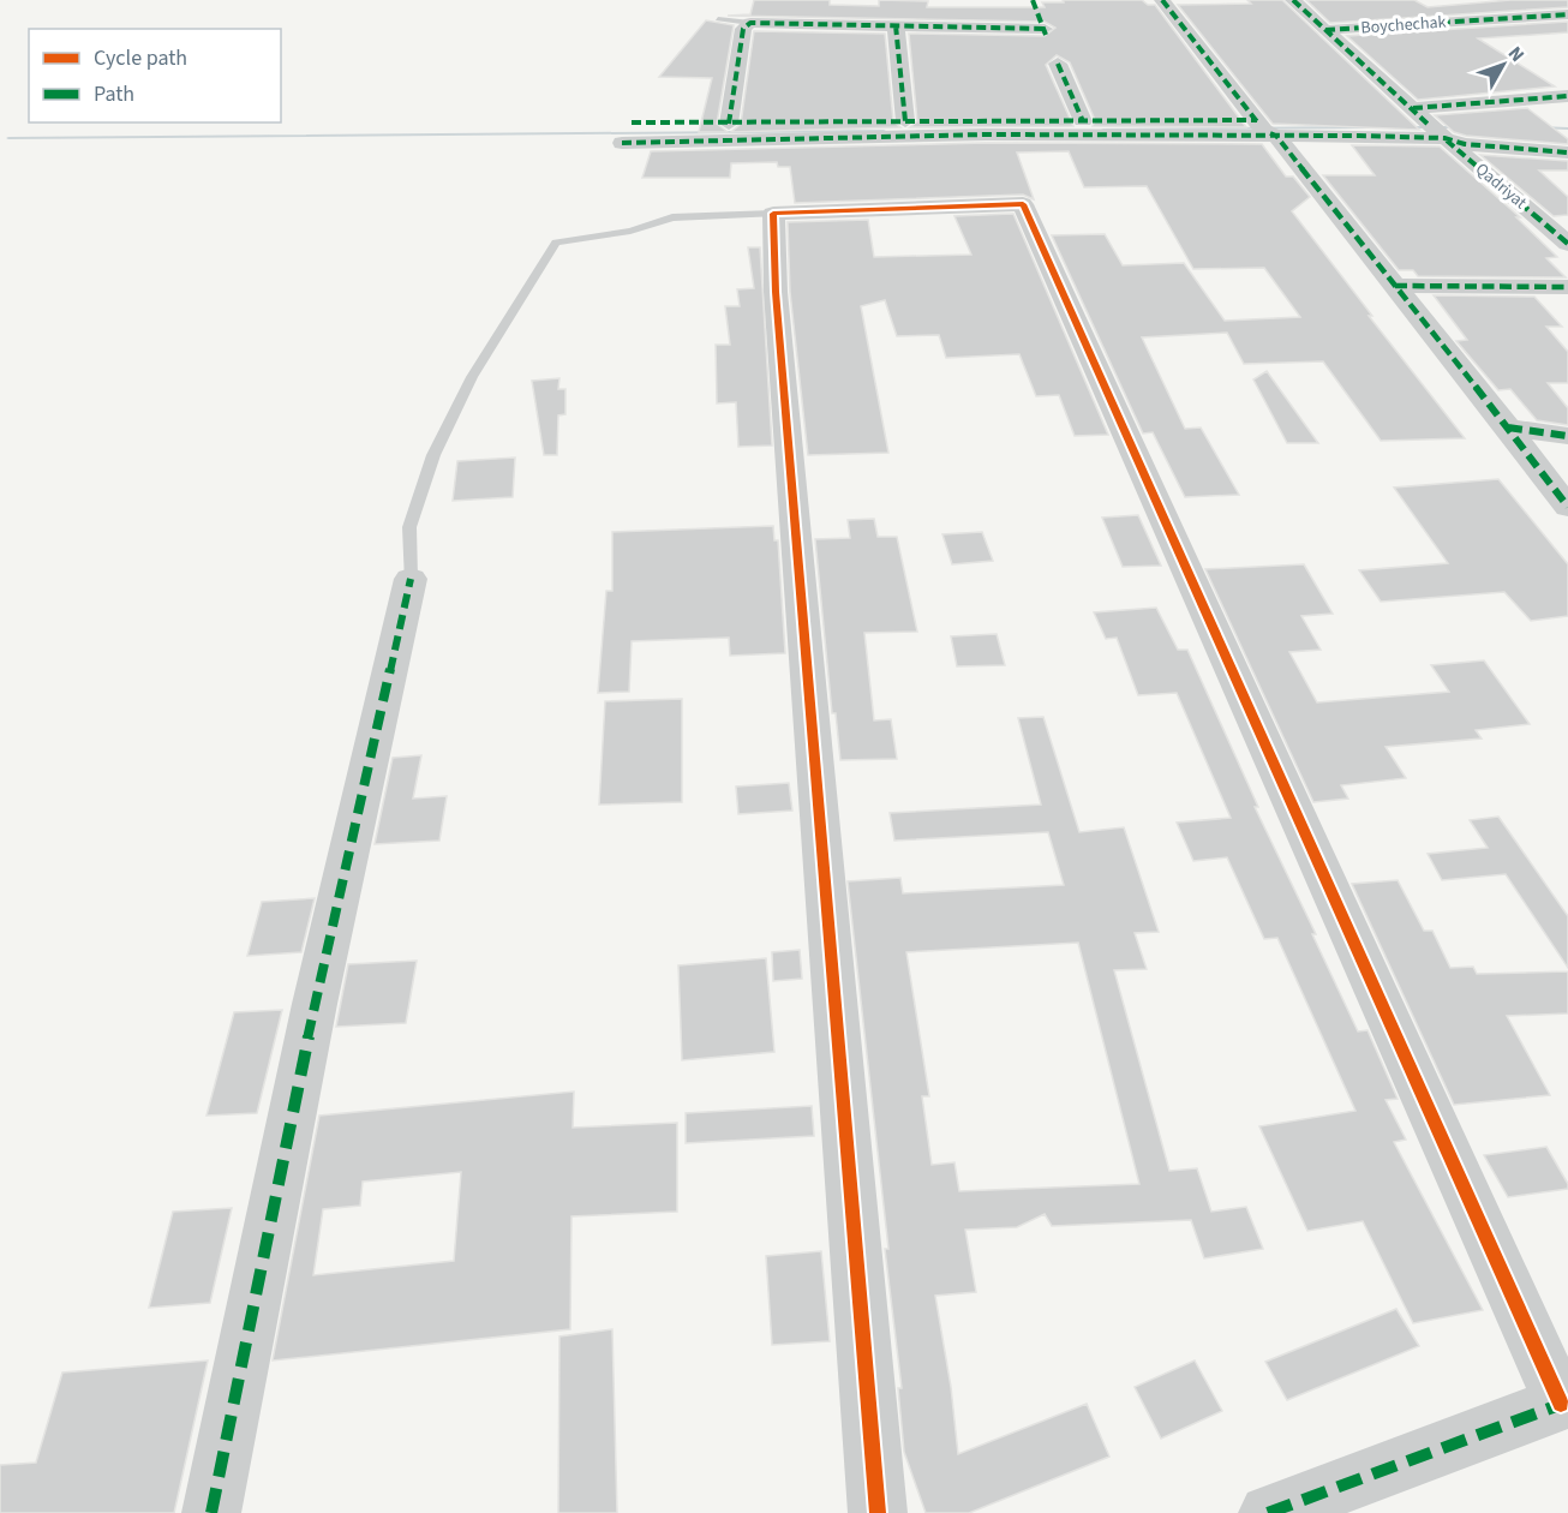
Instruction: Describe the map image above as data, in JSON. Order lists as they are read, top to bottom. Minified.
{"streets":{"street":["Boychechak","Qadriyat"]},"crossings":[["Boychechak","Qadriyat"]],"legend":["Cycle path","Path"],"north":"top right"}
